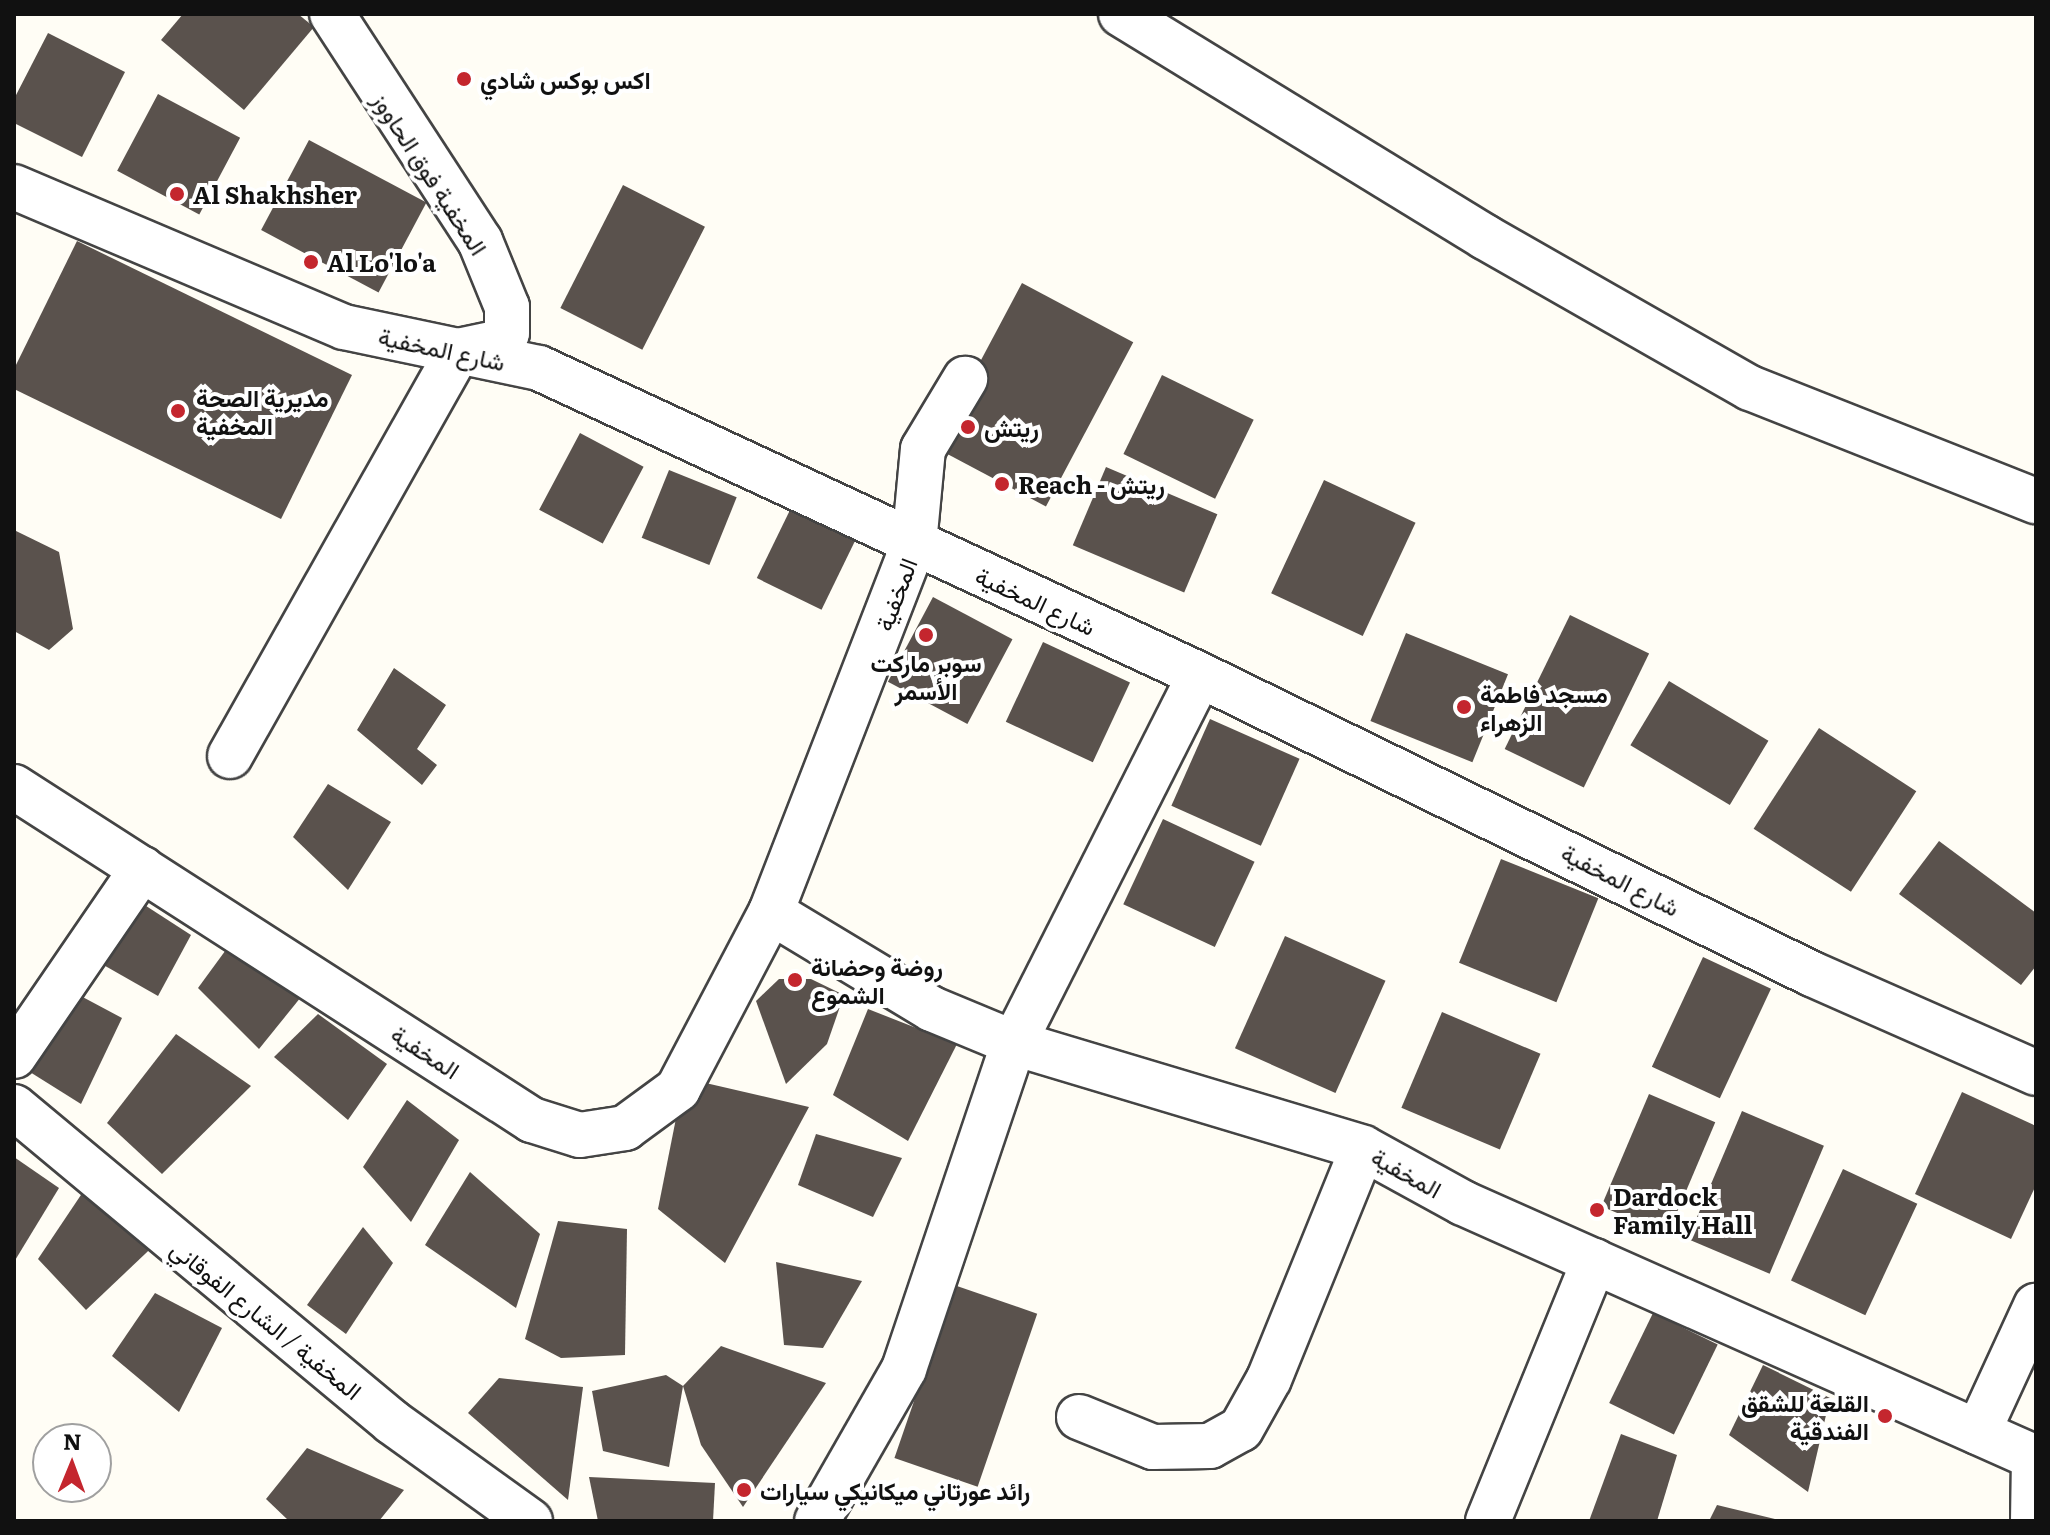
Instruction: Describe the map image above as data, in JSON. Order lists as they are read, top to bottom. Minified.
{"streets":{"street":["المخفية فوق الحاووز","شارع المخفية","المخفية","المخفية / الشارع الفوقاني"]},"crossings":[["المخفية فوق الحاووز","شارع المخفية"],["شارع المخفية","المخفية"]],"places":["اكس بوكس شادي","Al Shakhsher","Al Lo'lo'a","مديرية الصحة المخفية","ريتش","Reach - ريتش","سوبر ماركت الأسمر","مسجد فاطمة الزهراء","روضة وحضانة الشموع","Dardock Family Hall","القلعة للشقق الفندقية","رائد عورتاني ميكانيكي سيارات"],"north":"top"}
